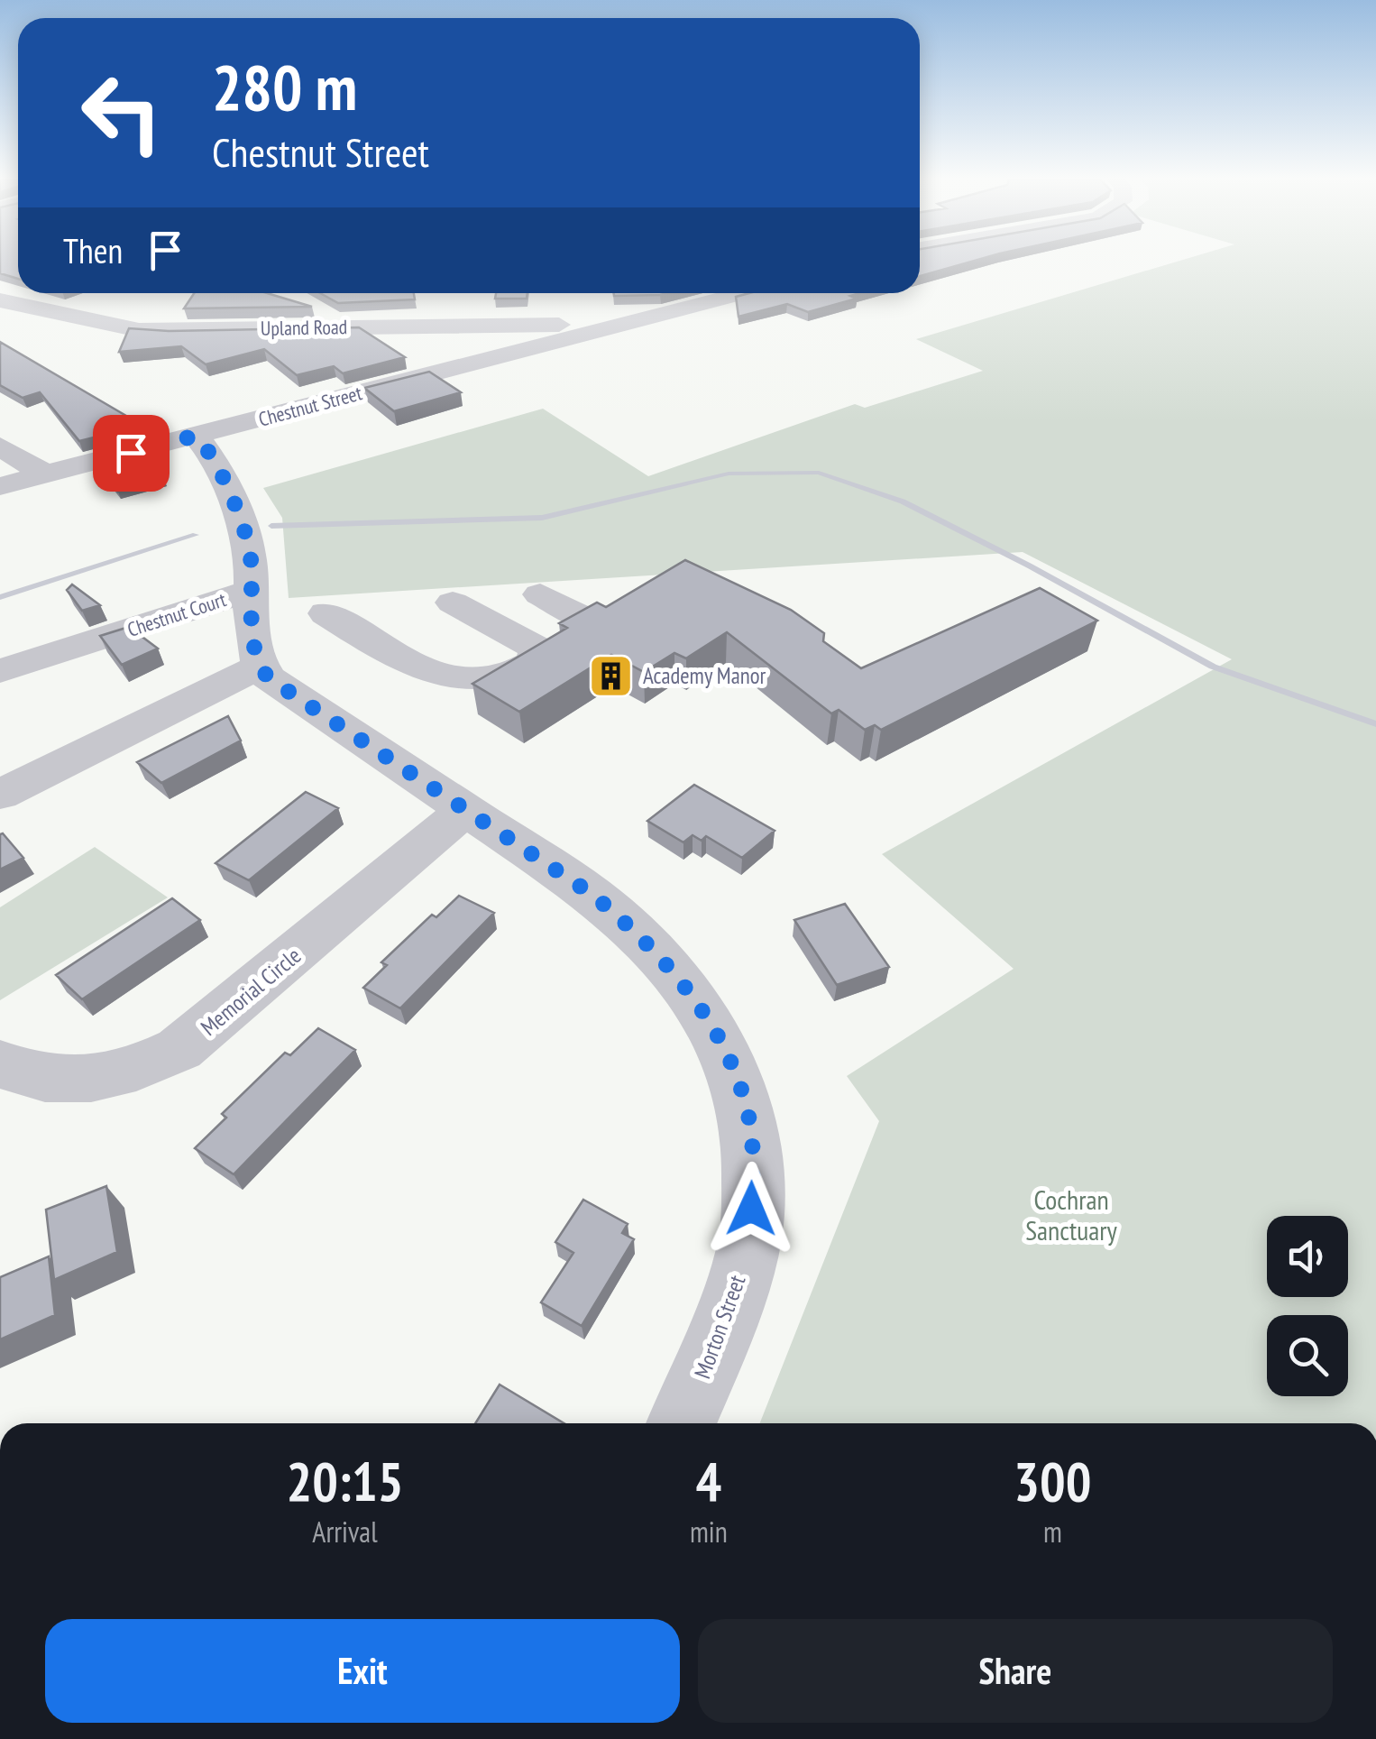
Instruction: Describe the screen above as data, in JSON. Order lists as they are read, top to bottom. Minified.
{"streets":{"street":["Upland Road","Chestnut Street","Chestnut Court","Memorial Circle","Morton Street"]},"crossings":[["Upland Road","Chestnut Street"],["Memorial Circle","Morton Street"]],"parks":["Cochran Sanctuary"],"places":{"building":["Academy Manor"]},"page":{"turn":["280 m","Chestnut Street"],"then":"Then","eta":["20:15","Arrival","4","min","300","m"],"buttons":["Exit","Share"]}}
